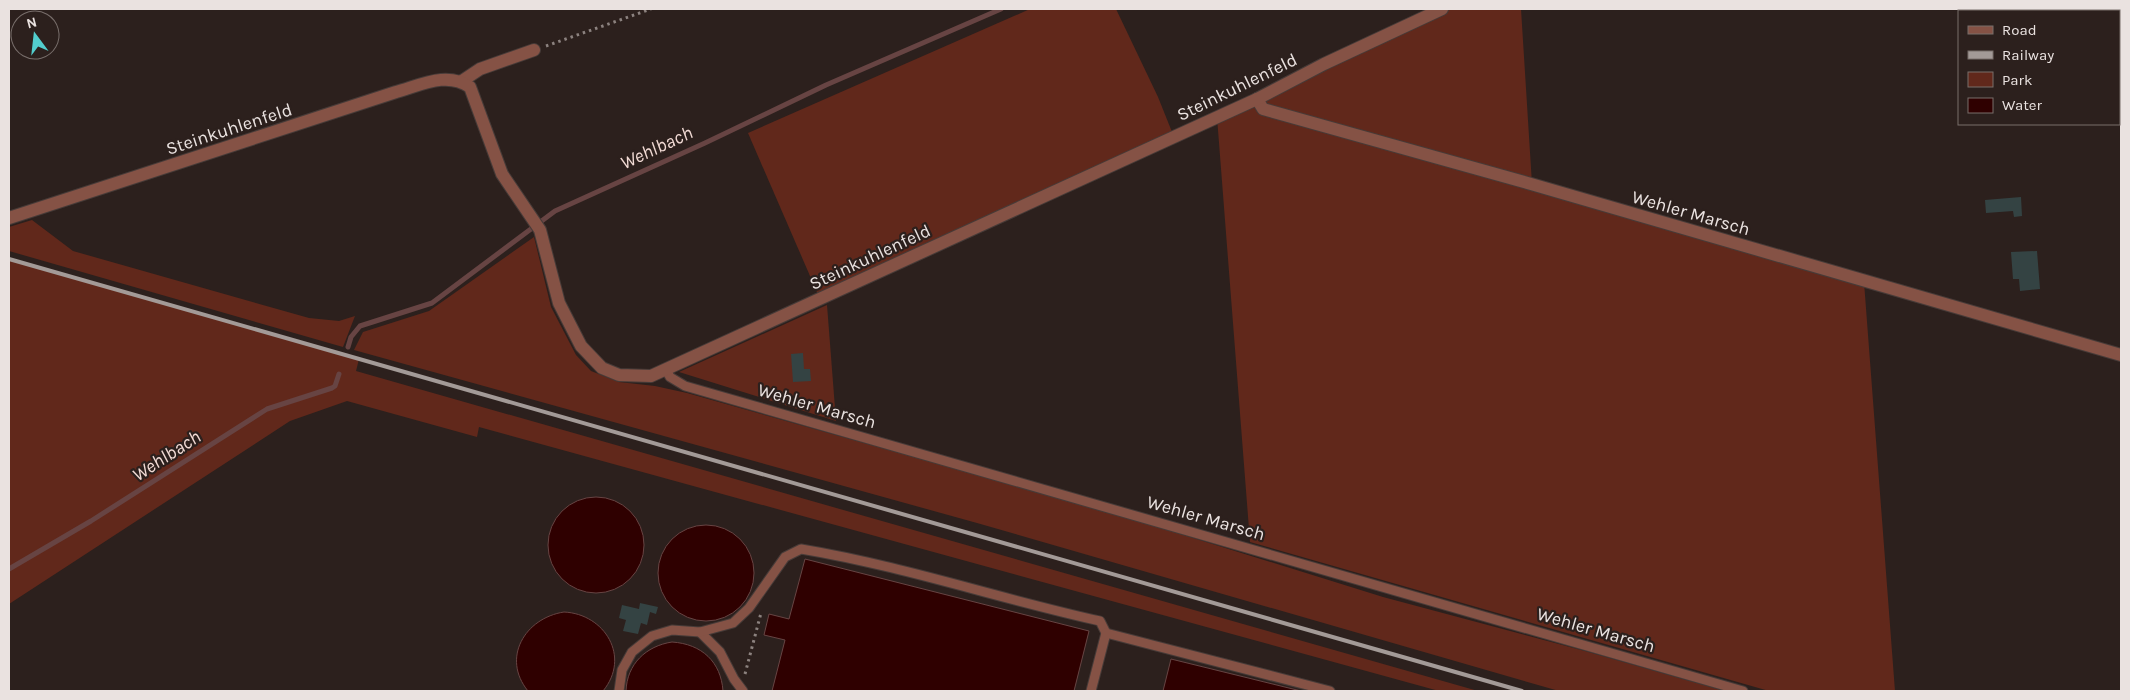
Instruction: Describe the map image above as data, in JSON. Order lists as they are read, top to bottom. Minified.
{"streets":{"street":["Steinkuhlenfeld","Wehler Marsch"]},"crossings":[["Steinkuhlenfeld","Wehler Marsch"]],"water":["Wehlbach"],"legend":["Road","Railway","Park","Water"],"north":"top"}
